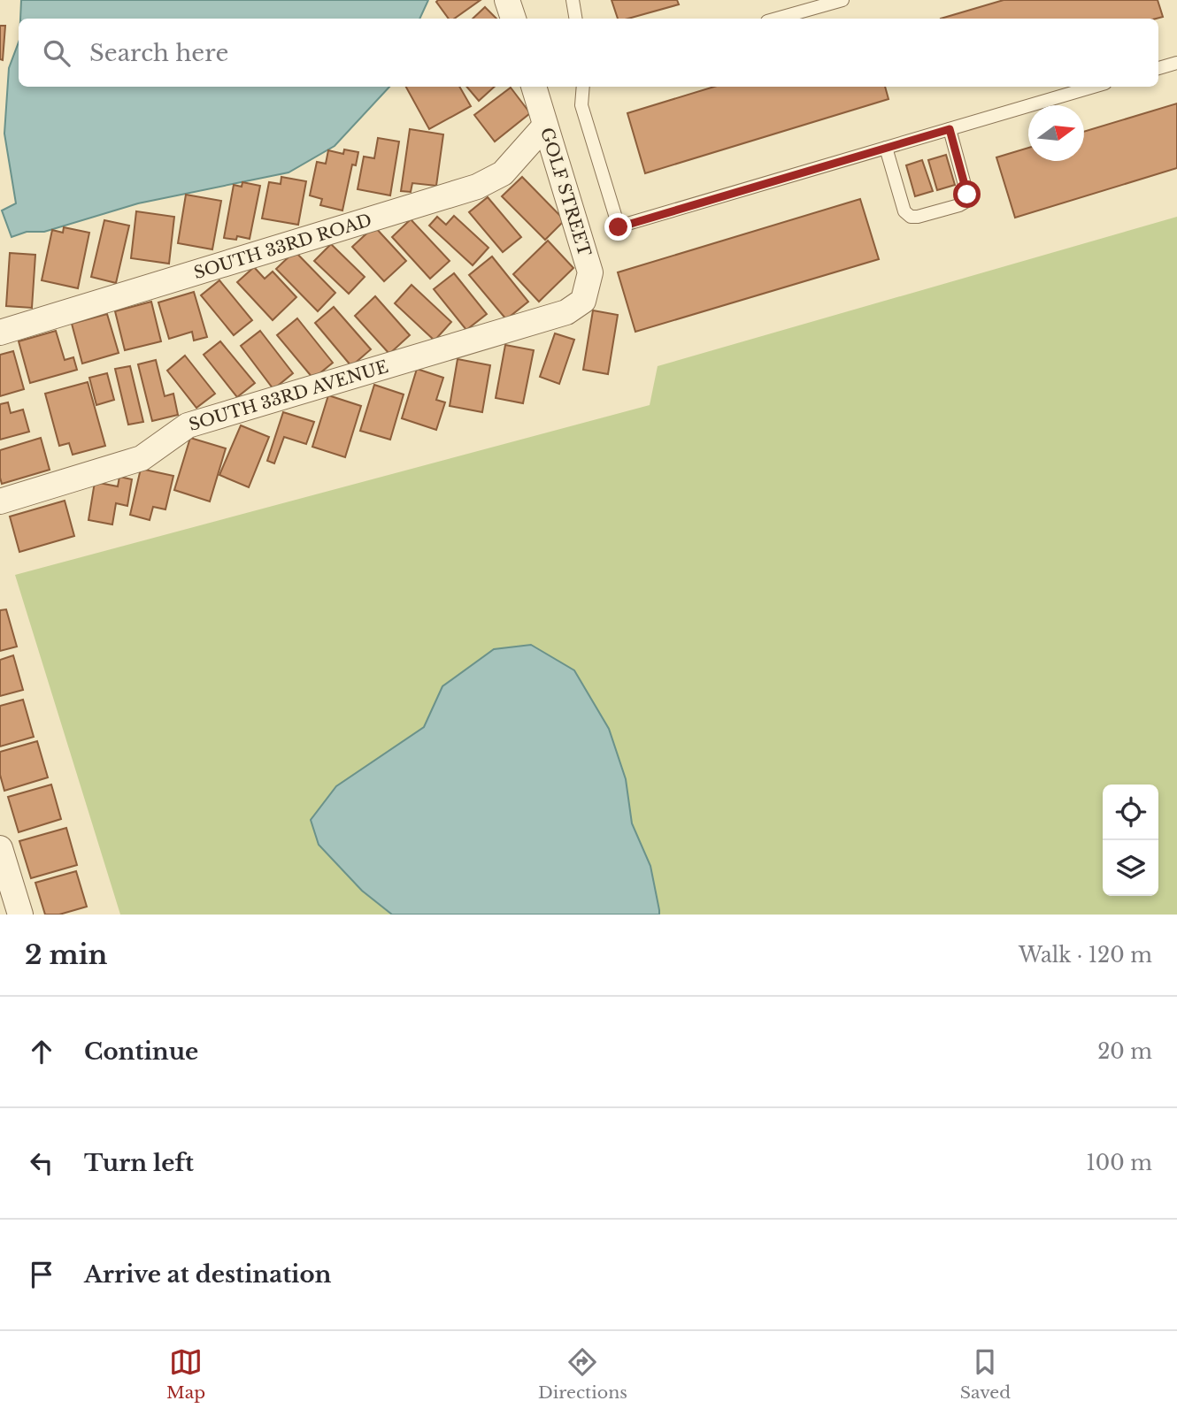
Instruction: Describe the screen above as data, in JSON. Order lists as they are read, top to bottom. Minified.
{"streets":{"street":["GOLF STREET","SOUTH 33RD ROAD","SOUTH 33RD AVENUE"]},"crossings":[["GOLF STREET","SOUTH 33RD ROAD"],["GOLF STREET","SOUTH 33RD AVENUE"]],"north":"right","page":{"search":"Search here","heading":["2 min","Walk · 120 m"],"list":[["Continue","20 m"],["Turn left","100 m"],"Arrive at destination"],"nav":["Map","Directions","Saved"]}}
